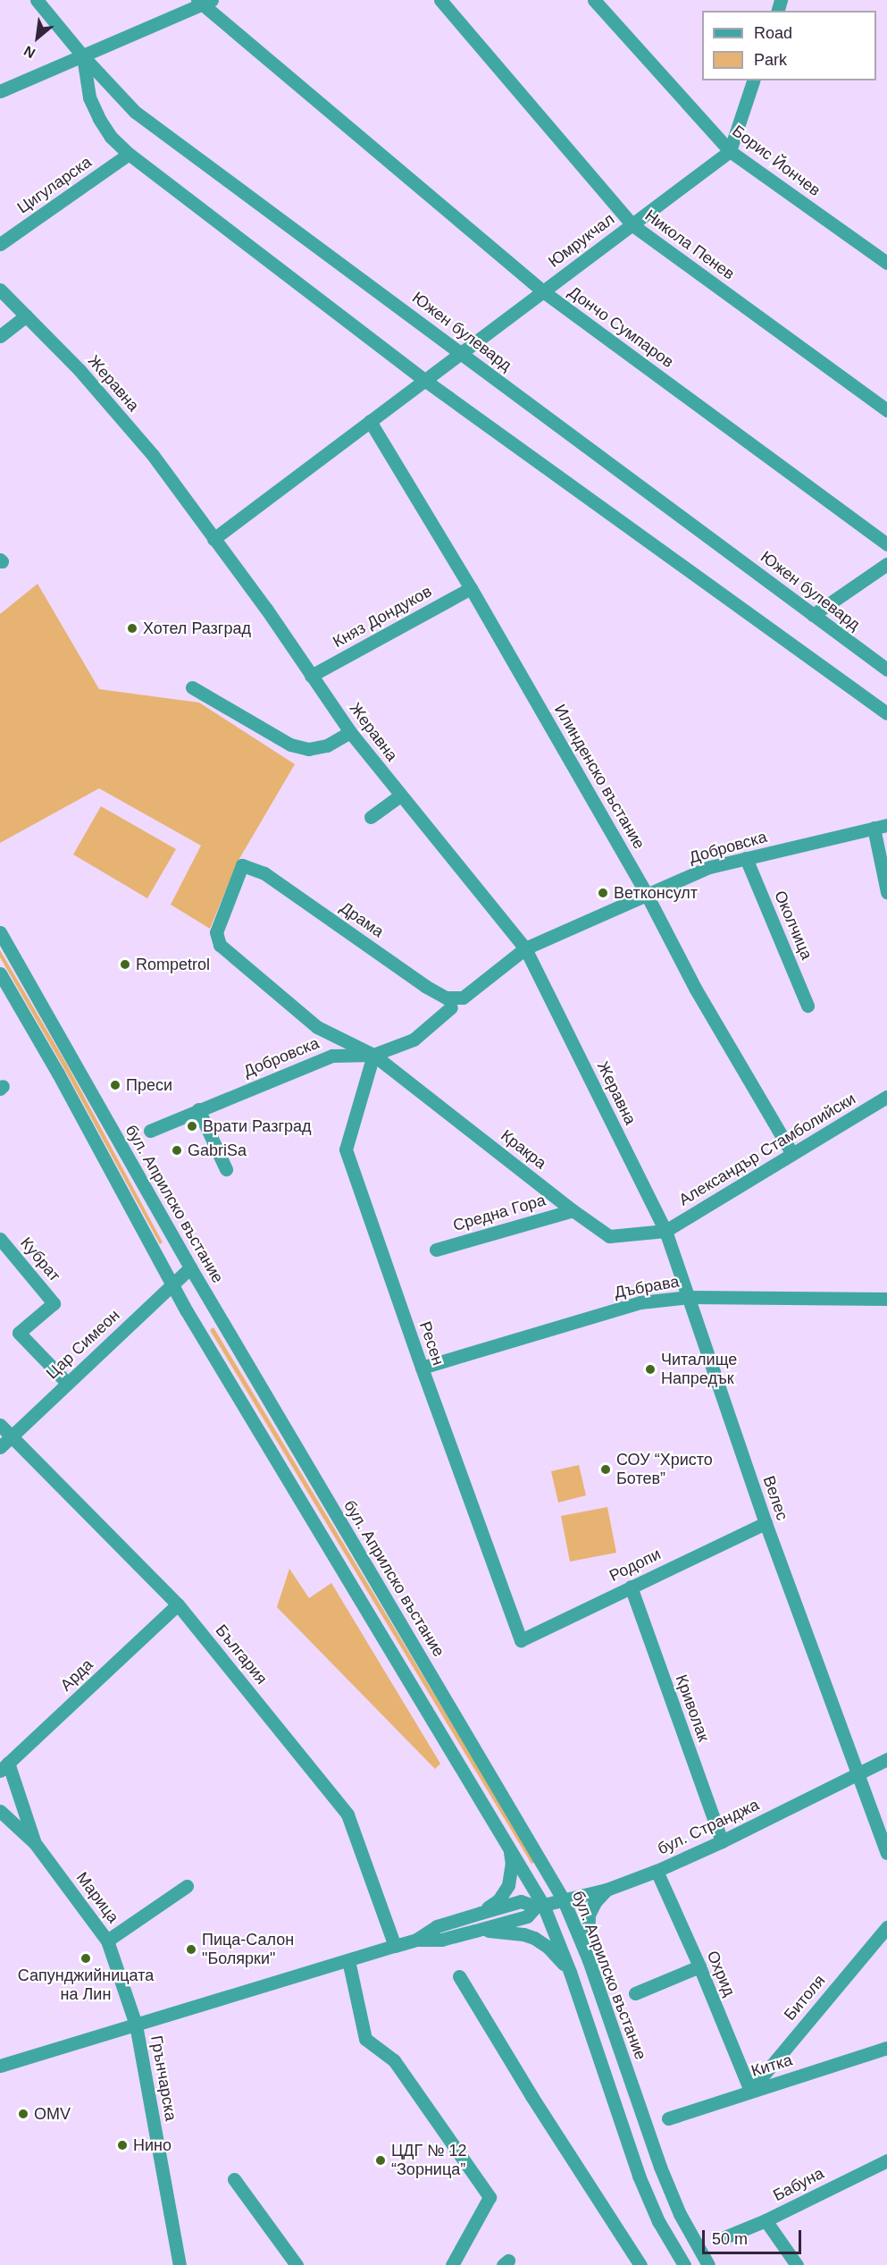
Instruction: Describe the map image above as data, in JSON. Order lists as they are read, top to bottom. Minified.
{"streets":{"street":["Борис Йончев","Цигуларска","Юмрукчал","Никола Пенев","Дончо Сумпаров","Южен булевард","Жеравна","Княз Дондуков","Илинденско въстание","Добровска","Драма","Околчица","Кракра","Александър Стамболийски","бул. Априлско въстание","Средна Гора","Кубрат","Дъбрава","Ресен","Цар Симеон","Велес","Родопи","България","Арда","Криволак","бул. Странджа","Марица","Охрид","Битоля","Китка","Грънчарска","Бабуна"]},"crossings":[["Борис Йончев","Юмрукчал"],["Юмрукчал","Никола Пенев"],["Юмрукчал","Дончо Сумпаров"],["Юмрукчал","Южен булевард"],["Жеравна","Княз Дондуков"],["Жеравна","Добровска"],["Жеравна","Кракра"],["Жеравна","Александър Стамболийски"],["Жеравна","Велес"],["Княз Дондуков","Илинденско въстание"],["Илинденско въстание","Добровска"],["Илинденско въстание","Александър Стамболийски"],["Добровска","Драма"],["Добровска","Околчица"],["Добровска","Кракра"],["Добровска","Ресен"],["Драма","Кракра"],["Кракра","Александър Стамболийски"],["Кракра","Средна Гора"],["Кракра","Ресен"],["Кракра","Велес"],["Александър Стамболийски","Велес"],["бул. Априлско въстание","Цар Симеон"],["бул. Априлско въстание","бул. Странджа"],["Кубрат","Цар Симеон"],["Дъбрава","Ресен"],["Дъбрава","Велес"],["Ресен","Родопи"],["Цар Симеон","България"],["Велес","Родопи"],["Велес","бул. Странджа"],["Родопи","Криволак"],["България","Арда"],["България","бул. Странджа"],["Криволак","бул. Странджа"],["бул. Странджа","Марица"],["бул. Странджа","Охрид"],["бул. Странджа","Грънчарска"],["Марица","Грънчарска"],["Охрид","Битоля"],["Охрид","Китка"],["Битоля","Китка"]],"places":["Хотел Разград","Ветконсулт","Rompetrol","Преси","Врати Разград","GabriSa","Читалище Напредък","СОУ “Христо Ботев”","Пица-Салон \"Болярки\"","Сапунджийницата на Лин","OMV","Нино","ЦДГ № 12 “Зорница”"],"legend":["Road","Park"],"scale_bar":"50 m","north":"bottom left"}
